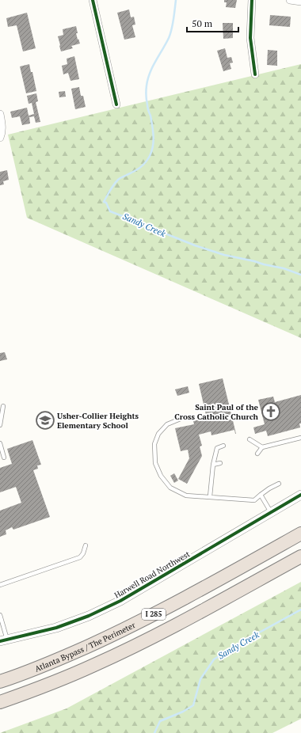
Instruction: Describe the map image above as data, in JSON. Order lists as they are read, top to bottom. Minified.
{"streets":{"highway":["I 285","Atlanta Bypass / The Perimeter"],"street":["Harwell Road Northwest"]},"water":["Sandy Creek"],"places":{"church":["Saint Paul of the Cross Catholic Church"],"school or university":["Usher-Collier Heights Elementary School"]},"scale_bar":"50 m"}
